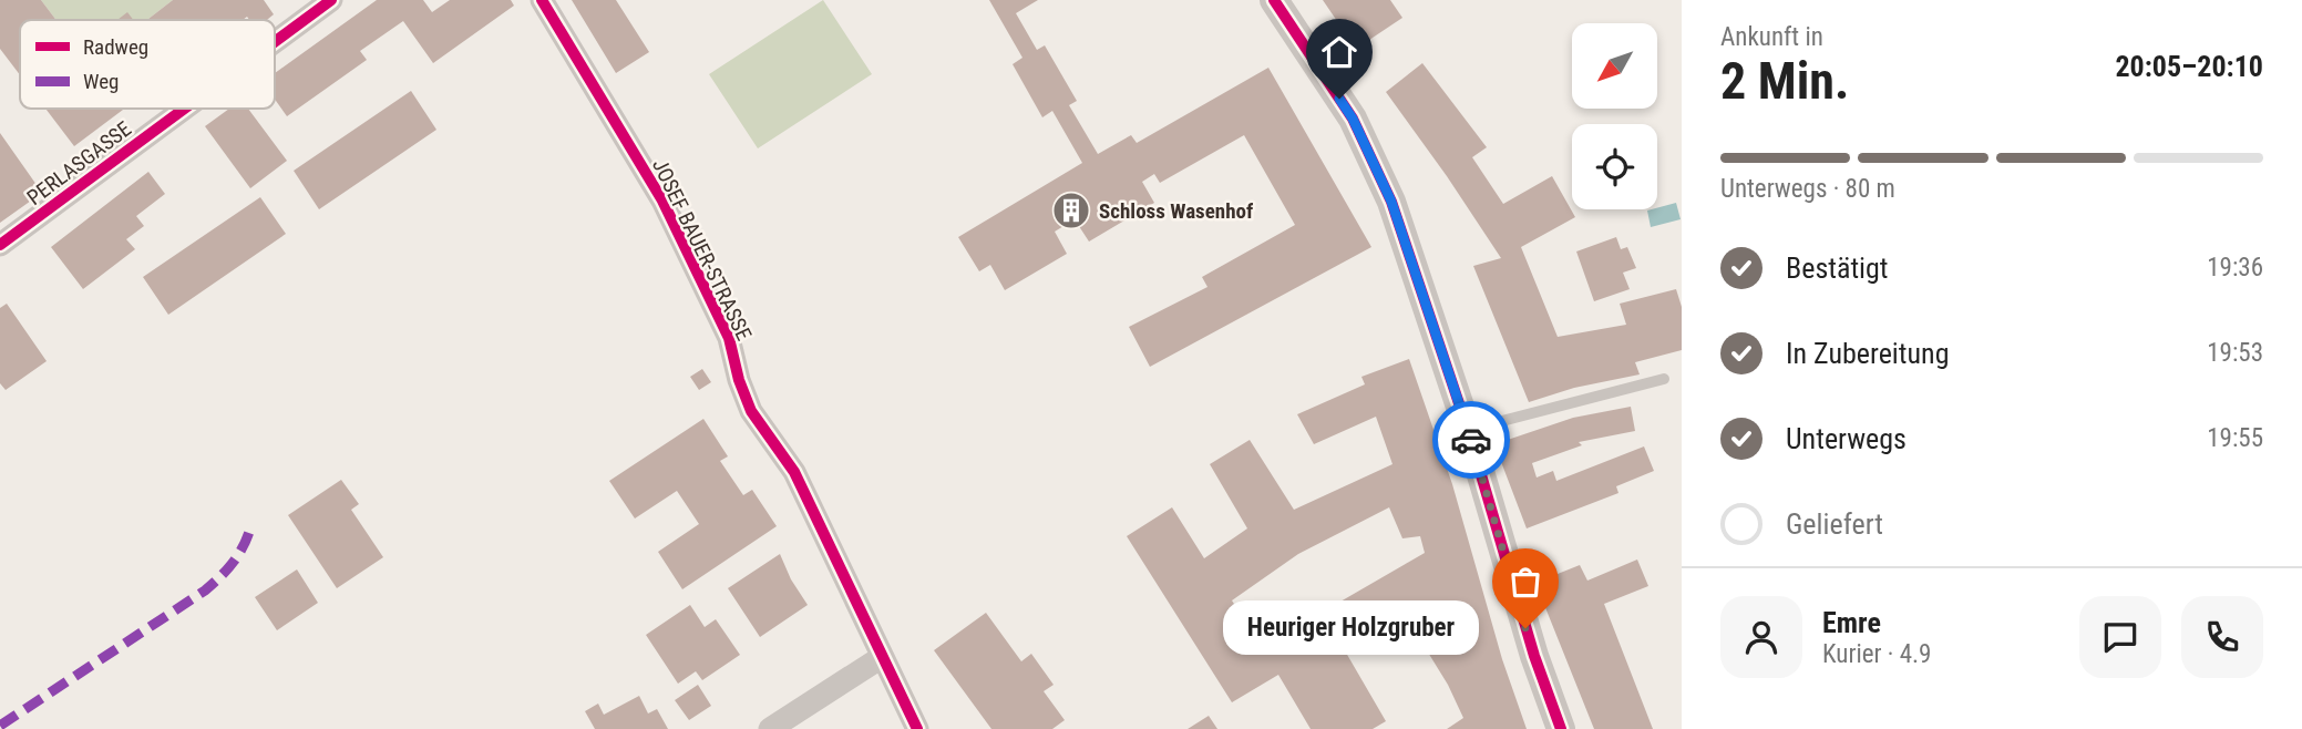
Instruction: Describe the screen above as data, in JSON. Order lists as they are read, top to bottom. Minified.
{"streets":{"street":["PERLASGASSE","JOSEF BAUER-STRASSE"]},"places":{"building":["Schloss Wasenhof"],"other":["Heuriger Holzgruber"]},"legend":["Radweg","Weg"],"north":"bottom left","page":{"heading":["2 Min.","Ankunft in","20:05–20:10"],"panel":["Emre","Kurier · 4.9"],"bar":"Unterwegs · 80 m","list":[["Bestätigt","19:36"],["In Zubereitung","19:53"],["Unterwegs","19:55"],"Geliefert"],"bubble":"Heuriger Holzgruber"}}
